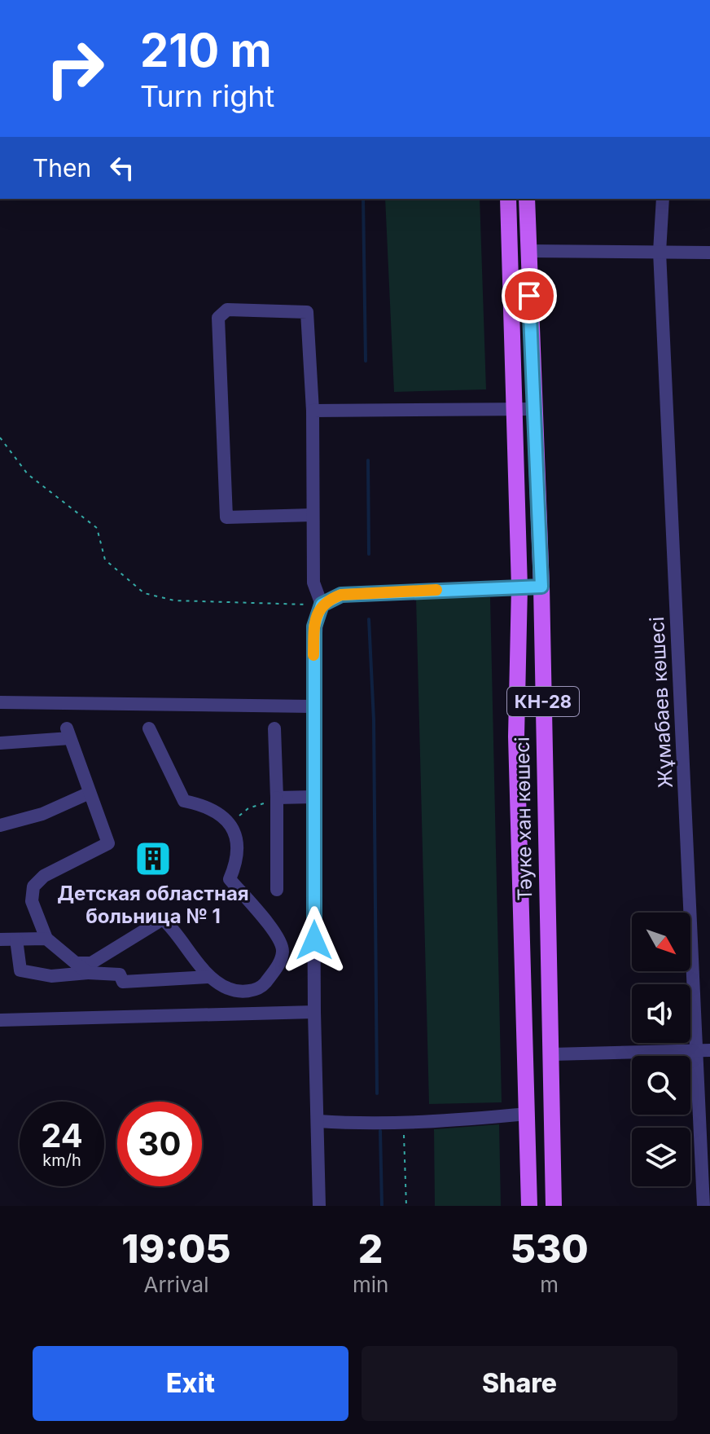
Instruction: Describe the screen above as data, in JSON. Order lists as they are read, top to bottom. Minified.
{"streets":{"main road":["КН-28","Тәуке хан көшесі"],"street":["Жұмабаев көшесі"]},"places":{"building":["Детская областная больница № 1"]},"north":"bottom right","page":{"turn":["210 m","Turn right"],"then":"Then","speed":"24 km/h","limit":"30","eta":["19:05","Arrival","2","min","530","m"],"buttons":["Exit","Share"]}}
